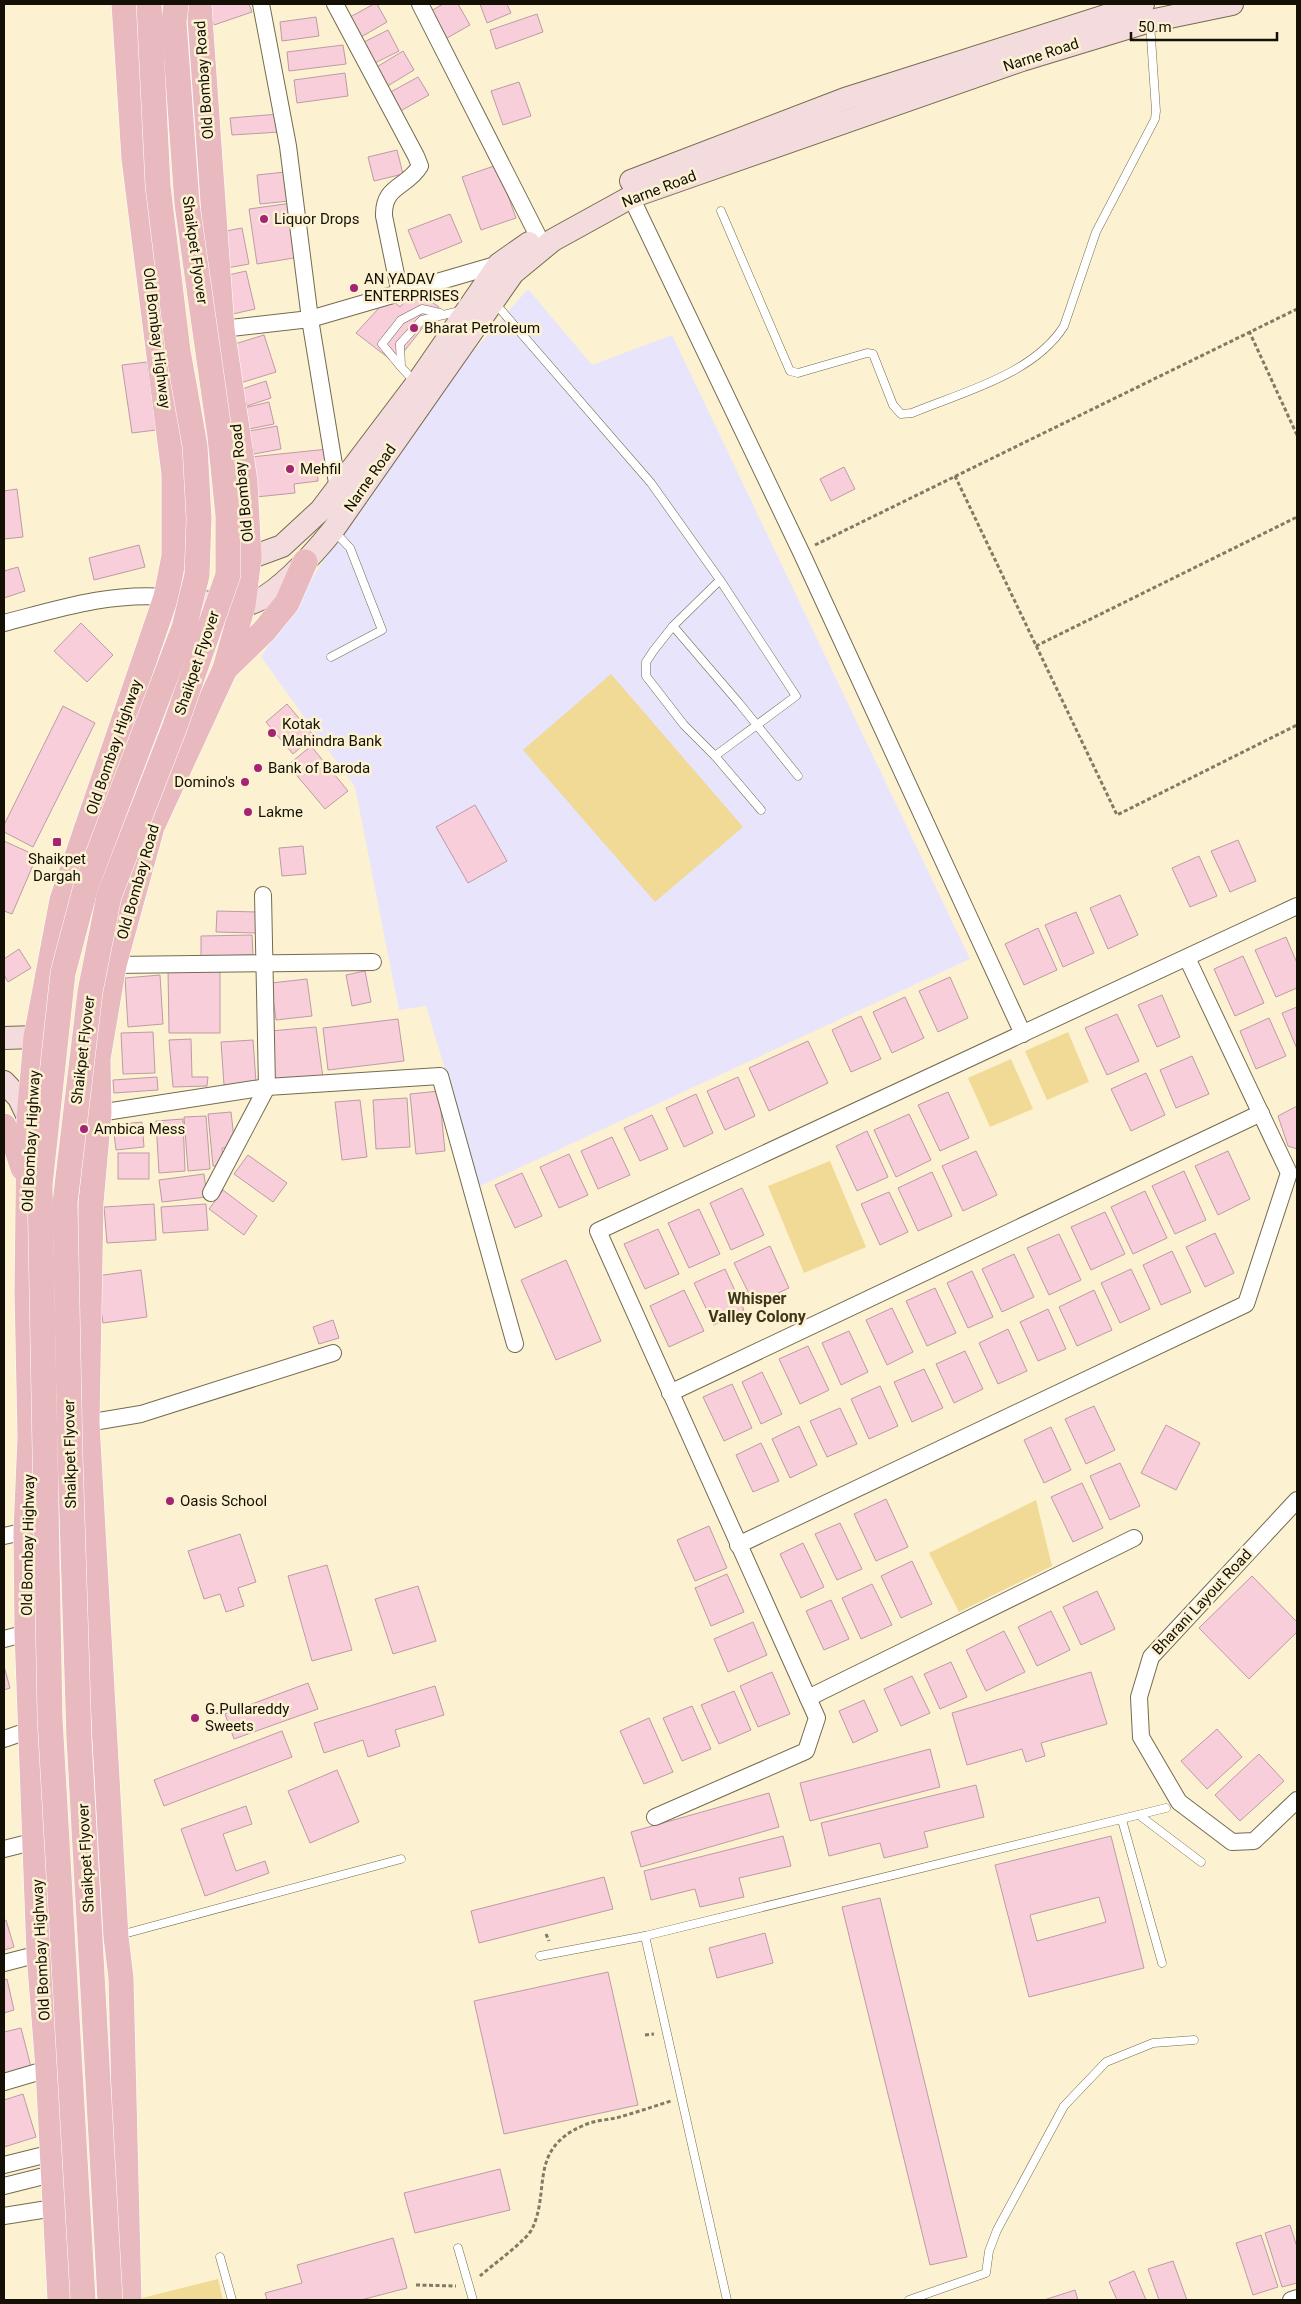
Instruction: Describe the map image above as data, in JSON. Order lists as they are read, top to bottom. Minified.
{"streets":{"main road":["Narne Road","Old Bombay Road","Shaikpet Flyover","Old Bombay Highway"],"street":["Bharani Layout Road"]},"crossings":[["Narne Road","Old Bombay Road"]],"districts":["Whisper Valley Colony"],"places":{"other":["Liquor Drops","AN YADAV ENTERPRISES","Bharat Petroleum","Mehfil","Kotak Mahindra Bank","Bank of Baroda","Domino's","Lakme","Ambica Mess","Oasis School","G.Pullareddy Sweets"],"transit":["Shaikpet Dargah"]},"scale_bar":"50 m"}
